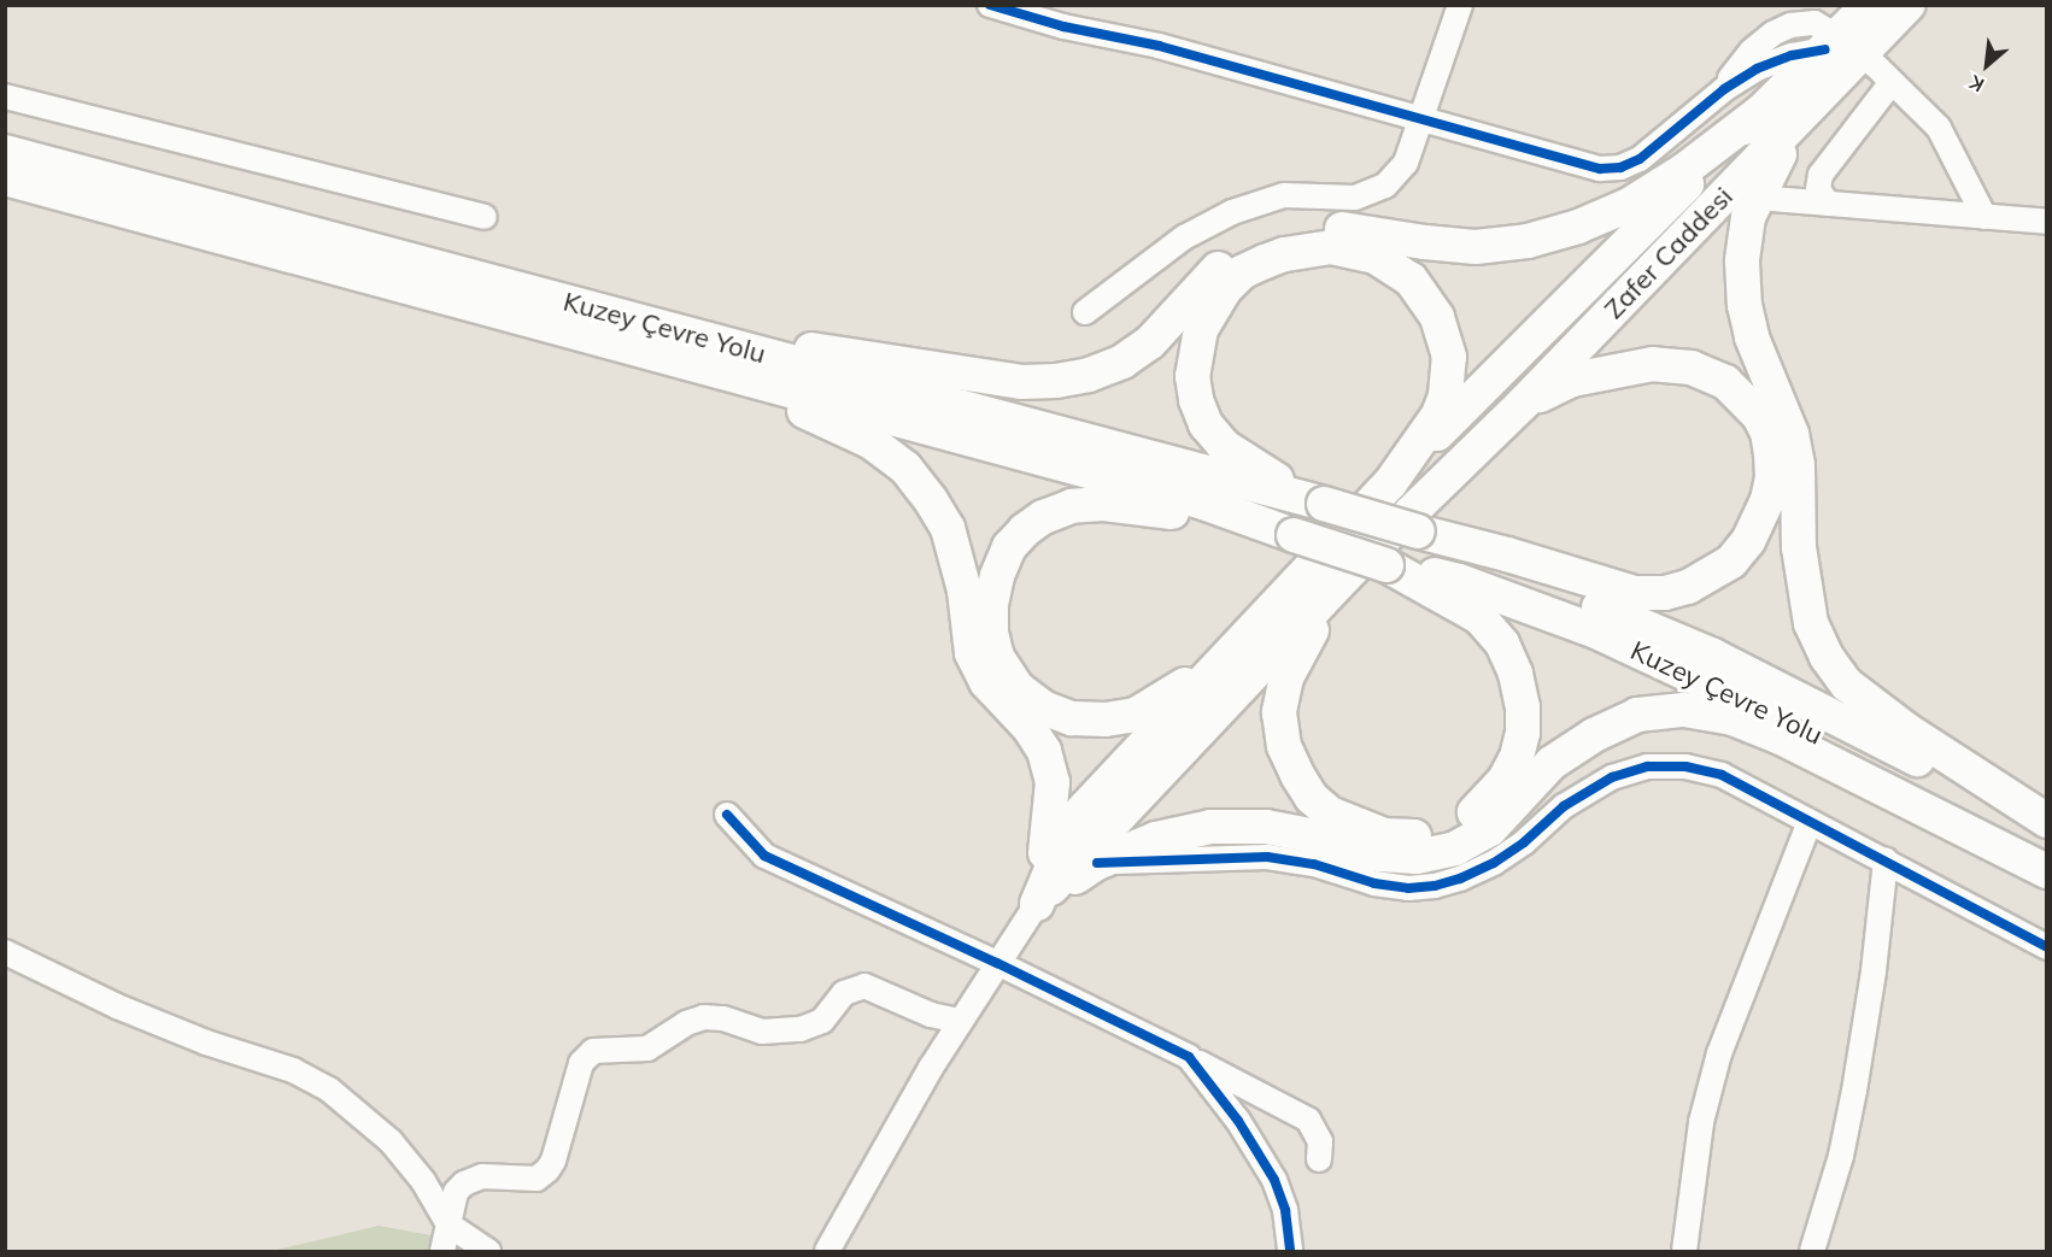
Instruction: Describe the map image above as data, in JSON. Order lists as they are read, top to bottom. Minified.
{"streets":{"highway":["Zafer Caddesi","Kuzey Çevre Yolu"]},"north":"bottom left"}
